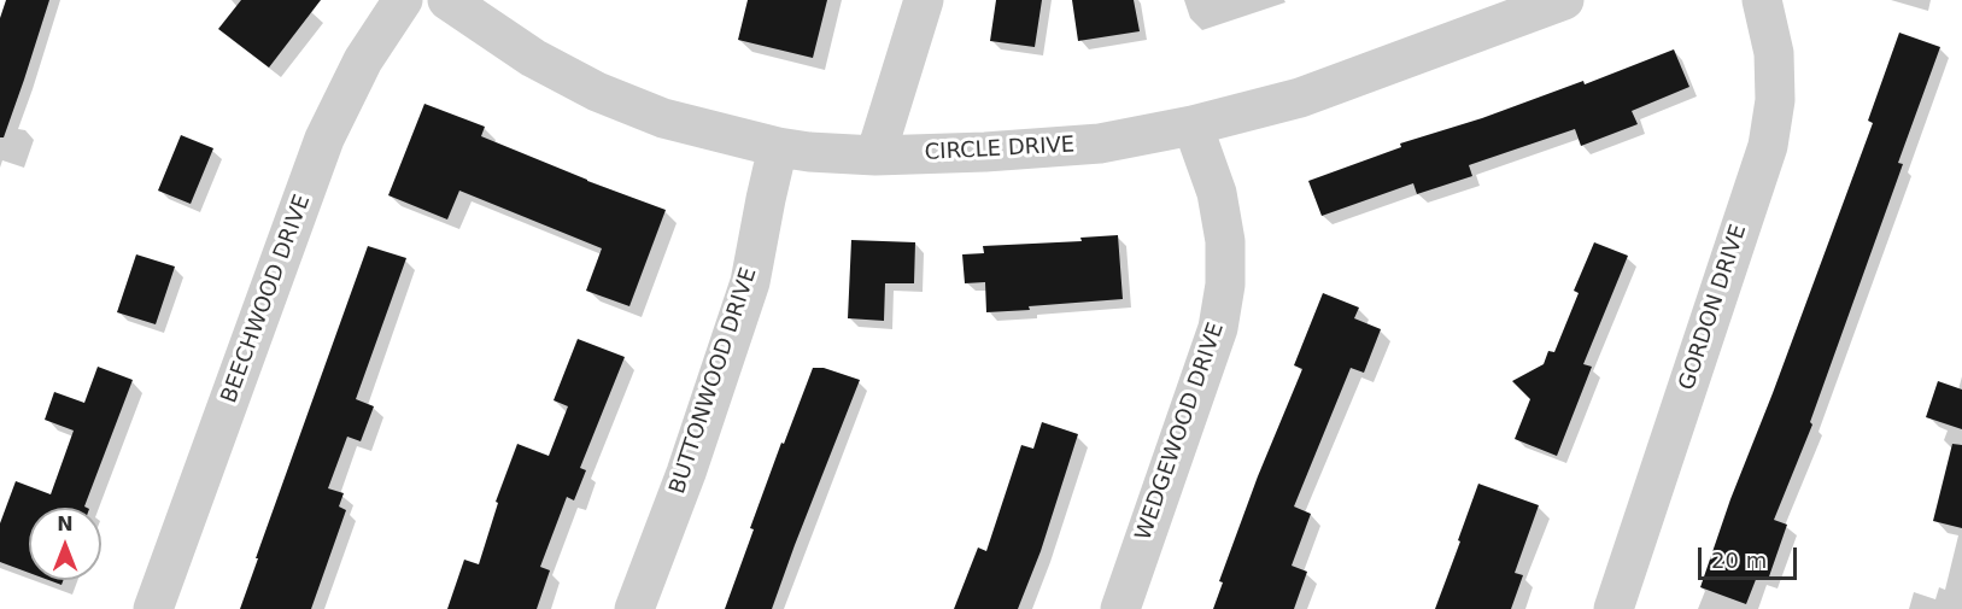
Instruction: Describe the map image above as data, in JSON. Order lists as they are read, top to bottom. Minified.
{"streets":{"street":["CIRCLE DRIVE","BEECHWOOD DRIVE","GORDON DRIVE","BUTTONWOOD DRIVE","WEDGEWOOD DRIVE"]},"crossings":[["CIRCLE DRIVE","BUTTONWOOD DRIVE"],["CIRCLE DRIVE","WEDGEWOOD DRIVE"]],"scale_bar":"20 m","north":"top"}
